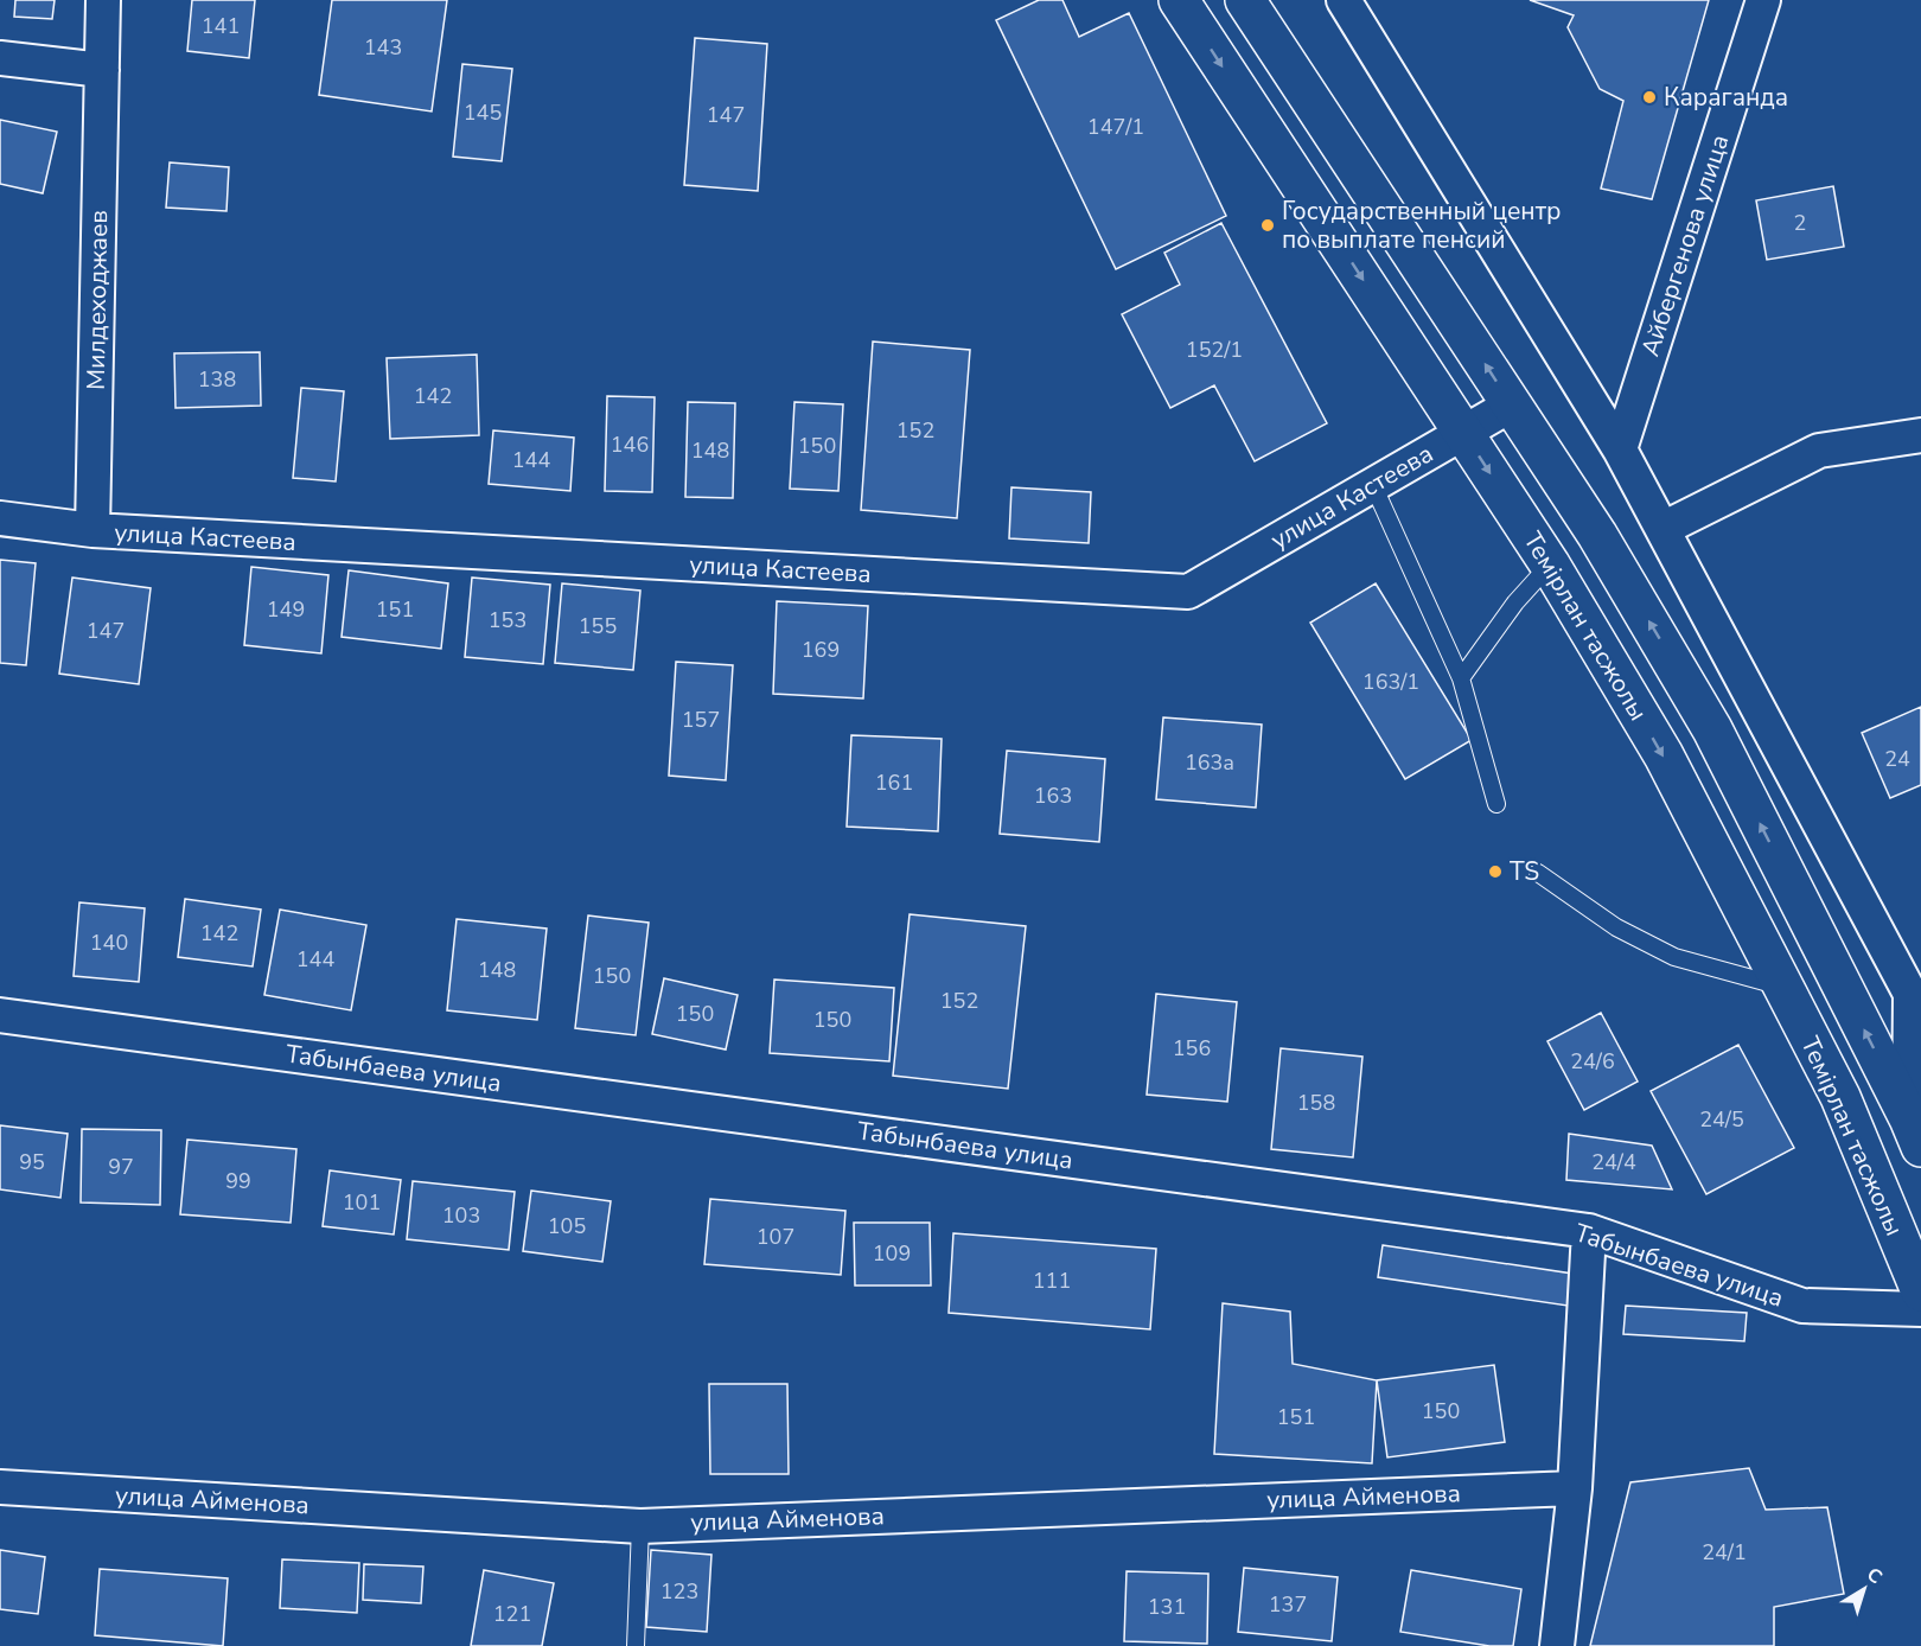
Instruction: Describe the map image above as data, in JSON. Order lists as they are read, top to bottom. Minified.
{"streets":{"main road":["Темірлан тасжолы"],"street":["Айбергенова улица","Милдеходжаев","улица Кастеева","Табынбаева улица","улица Айменова"]},"crossings":[["Милдеходжаев","улица Кастеева"],["улица Кастеева","Темірлан тасжолы"]],"places":["Караганда","Государственный центр по выплате пенсий","TS"],"house_numbers":["141","143","145","147","147/1","2","152/1","138","142","152","146","150","148","144","149","151","153","155","147","169","163/1","157","24","163а","161","163","142","140","144","148","150","152","150","150","156","24/6","158","24/5","95","24/4","97","99","101","103","105","107","109","111","150","151","24/1","123","137","131","121"],"north":"top right"}
